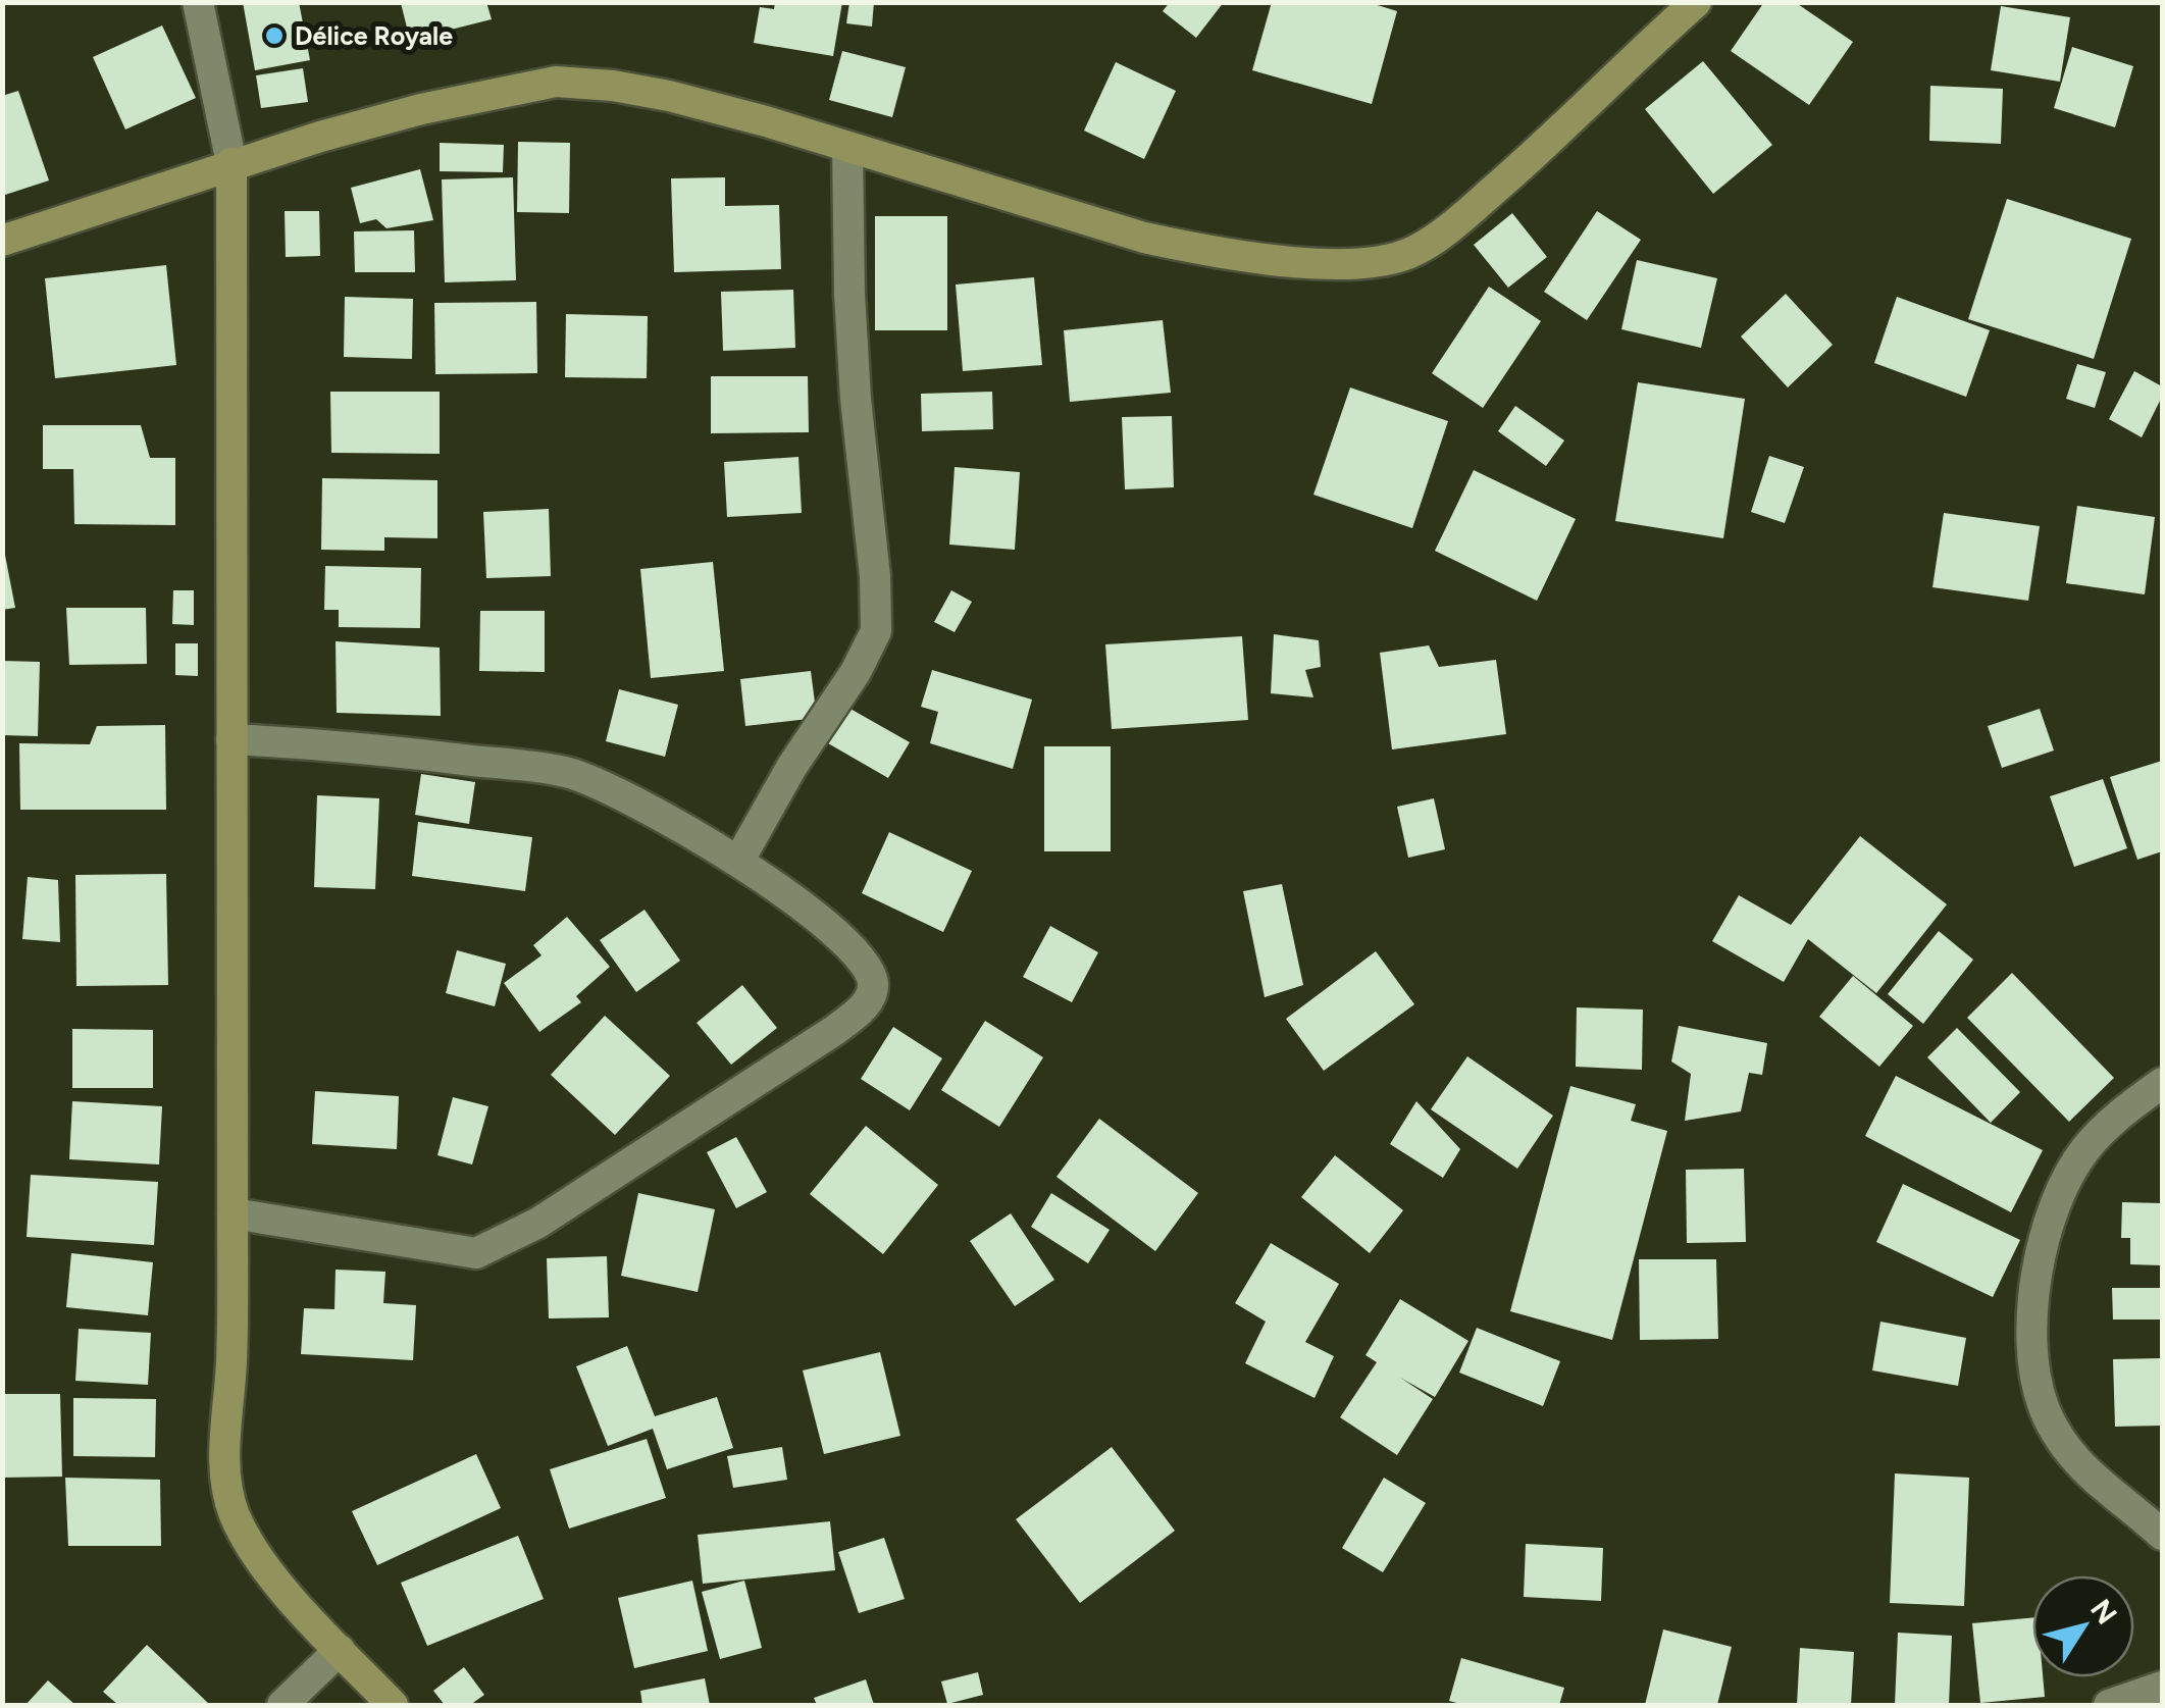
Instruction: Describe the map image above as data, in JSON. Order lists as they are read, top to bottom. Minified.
{"places":["Délice Royale"],"north":"top right"}
